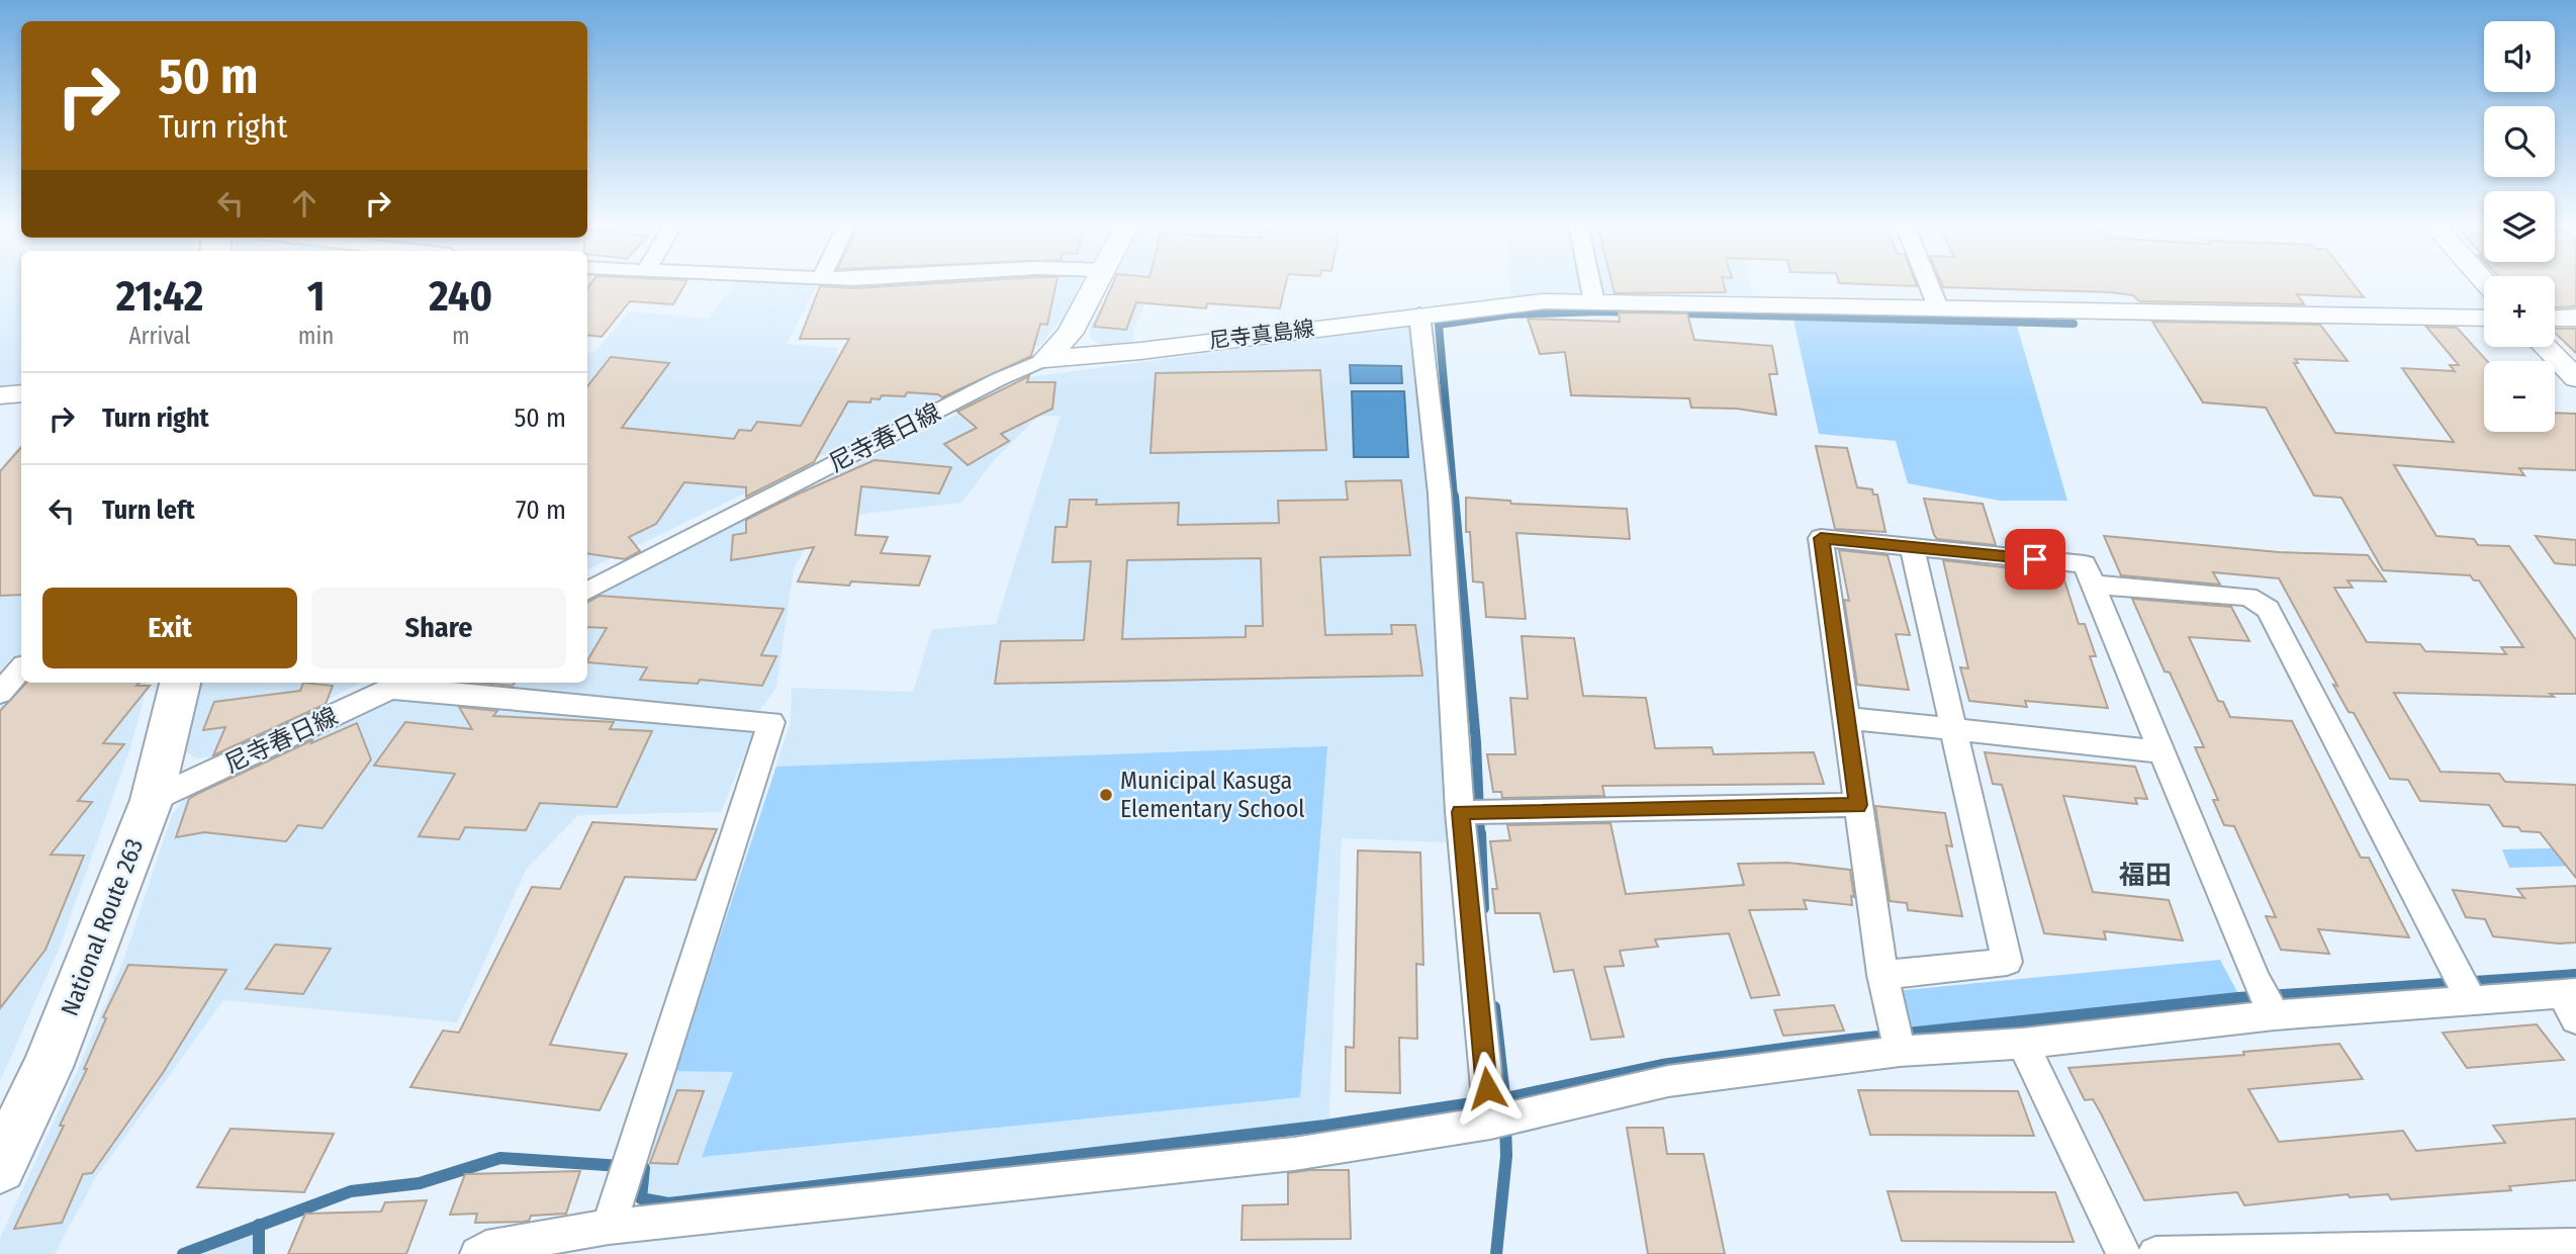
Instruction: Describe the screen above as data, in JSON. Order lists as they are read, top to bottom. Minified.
{"streets":{"highway":["National Route 263"],"street":["尼寺真島線","尼寺春日線"]},"crossings":[["尼寺真島線","尼寺春日線"],["尼寺春日線","National Route 263"]],"districts":["福田"],"places":["Municipal Kasuga Elementary School"],"page":{"map_buttons":["+","−"],"turn":["50 m","Turn right"],"eta":["21:42","Arrival","1","min","240","m"],"list":[{"name":"Turn right","value":"50 m"},{"name":"Turn left","value":"70 m"}],"buttons":["Exit","Share"]}}
